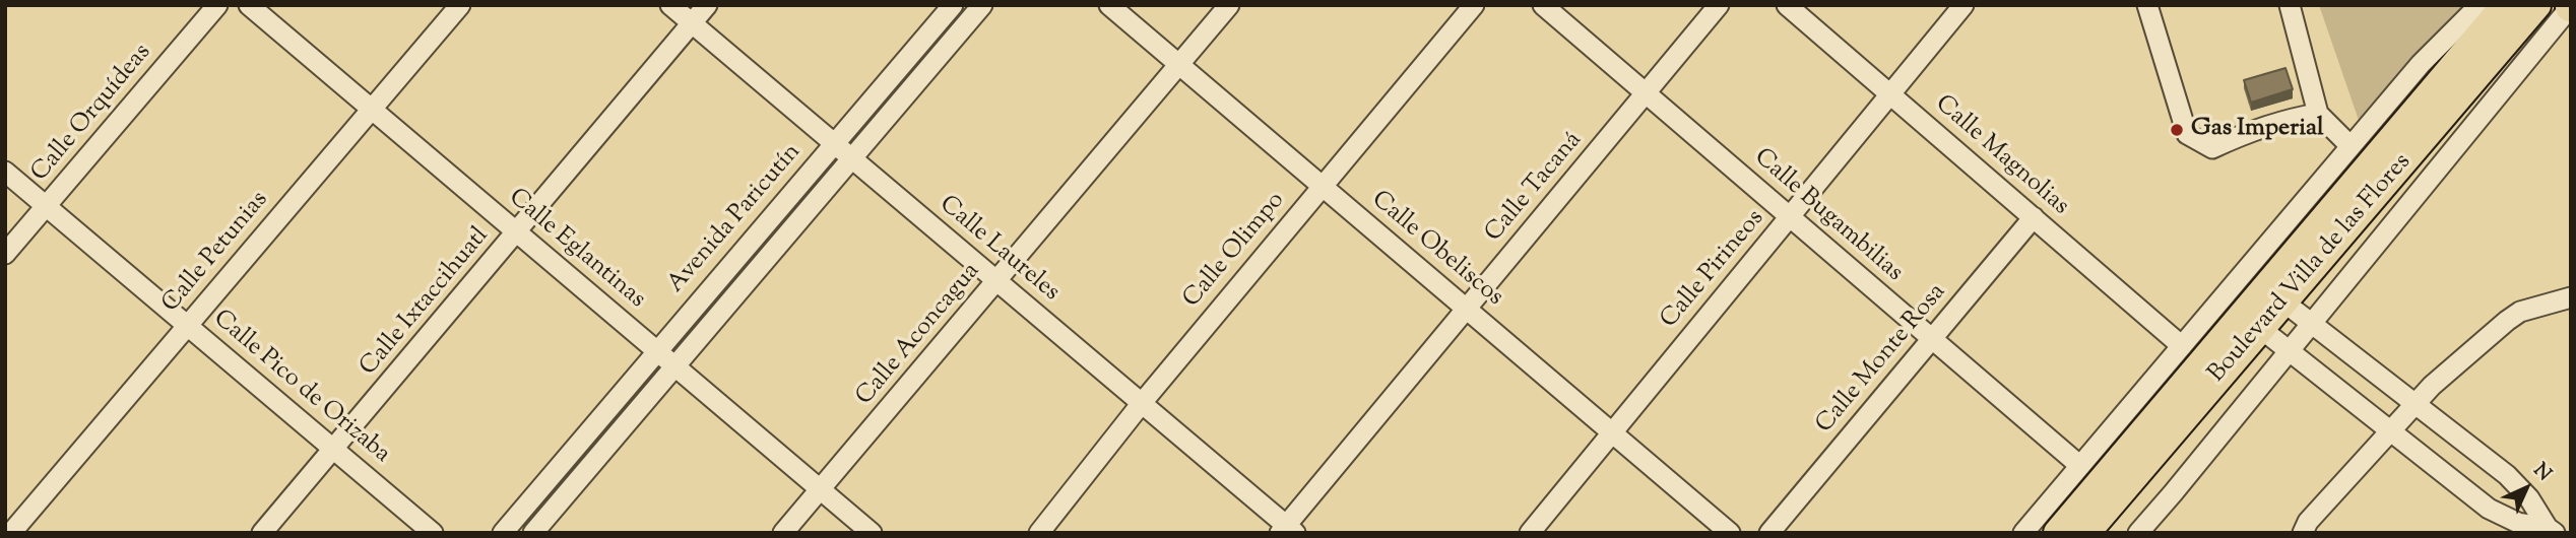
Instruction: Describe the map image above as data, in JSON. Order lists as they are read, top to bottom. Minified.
{"streets":{"highway":["Boulevard Villa de las Flores"],"street":["Calle Orquídeas","Calle Magnolias","Calle Tacaná","Calle Bugambilias","Avenida Paricutín","Calle Eglantinas","Calle Laureles","Calle Obeliscos","Calle Olimpo","Calle Petunias","Calle Pirineos","Calle Ixtaccihuatl","Calle Aconcagua","Calle Monte Rosa","Calle Pico de Orizaba"]},"crossings":[["Calle Orquídeas","Calle Pico de Orizaba"],["Calle Magnolias","Calle Pirineos"],["Calle Magnolias","Calle Monte Rosa"],["Calle Tacaná","Calle Bugambilias"],["Calle Tacaná","Calle Laureles"],["Calle Tacaná","Calle Obeliscos"],["Calle Bugambilias","Calle Pirineos"],["Calle Bugambilias","Calle Monte Rosa"],["Avenida Paricutín","Calle Eglantinas"],["Avenida Paricutín","Calle Laureles"],["Calle Eglantinas","Calle Petunias"],["Calle Eglantinas","Calle Ixtaccihuatl"],["Calle Eglantinas","Calle Aconcagua"],["Calle Laureles","Calle Olimpo"],["Calle Laureles","Calle Ixtaccihuatl"],["Calle Laureles","Calle Aconcagua"],["Calle Obeliscos","Calle Olimpo"],["Calle Obeliscos","Calle Pirineos"],["Calle Obeliscos","Calle Aconcagua"],["Calle Petunias","Calle Pico de Orizaba"],["Calle Ixtaccihuatl","Calle Pico de Orizaba"]],"places":["Gas Imperial"],"north":"top right"}
